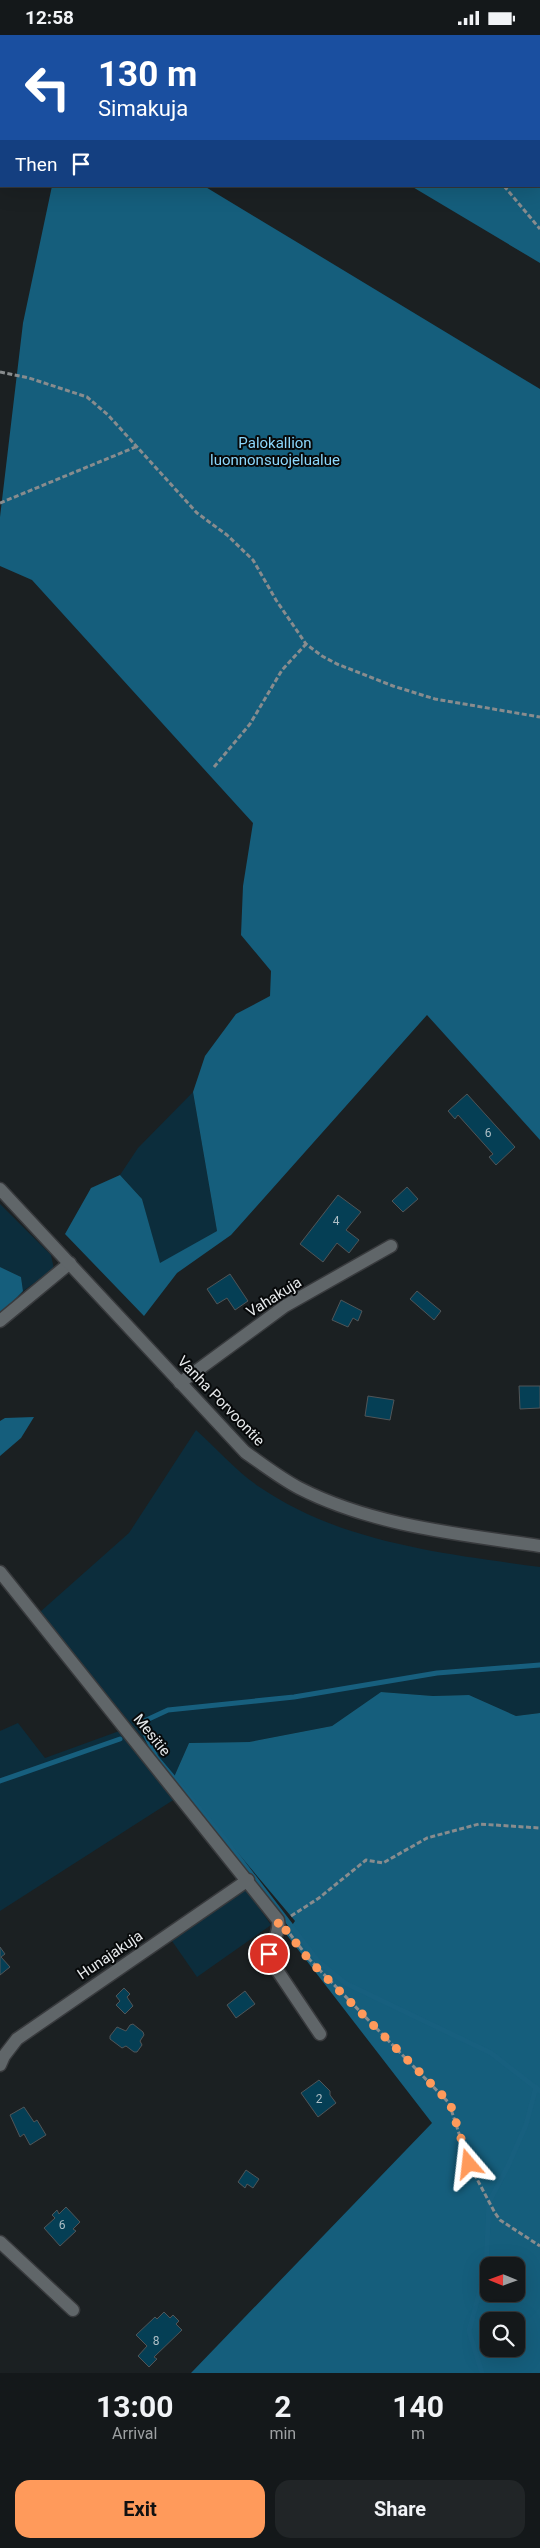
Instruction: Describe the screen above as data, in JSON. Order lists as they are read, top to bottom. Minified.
{"streets":{"street":["Vahakuja","Vanha Porvoontie","Mesitie","Hunajakuja"]},"crossings":[["Vahakuja","Vanha Porvoontie"],["Mesitie","Hunajakuja"]],"parks":["Palokallion luonnonsuojelualue"],"house_numbers":["6","4","2","6","8"],"north":"left","page":{"status":"12:58","turn":["130 m","Simakuja"],"then":"Then","eta":["13:00","Arrival","2","min","140","m"],"buttons":["Exit","Share"]}}
